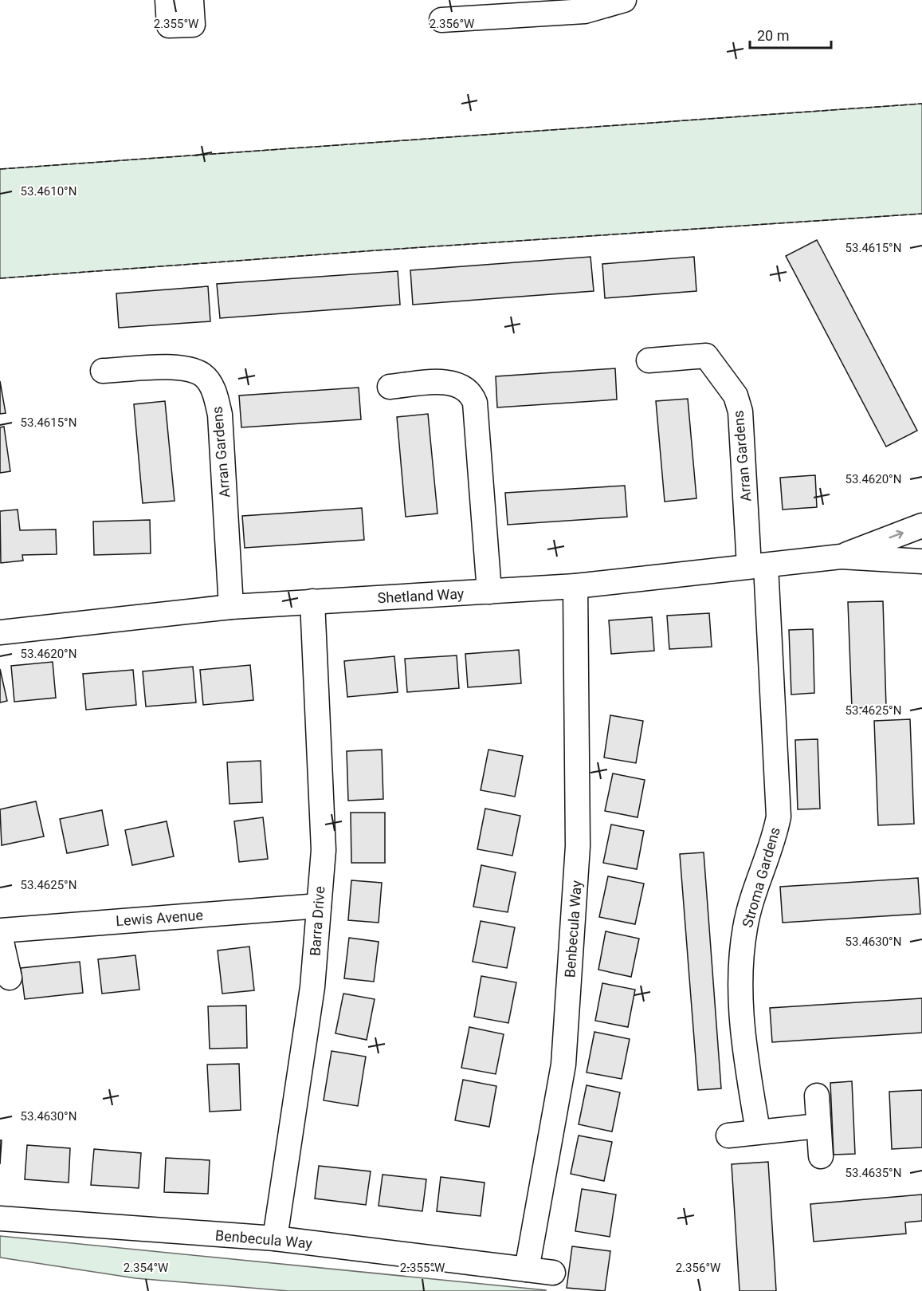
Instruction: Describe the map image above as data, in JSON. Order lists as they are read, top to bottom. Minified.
{"streets":{"street":["Arran Gardens","Shetland Way","Stroma Gardens","Lewis Avenue","Barra Drive","Benbecula Way"]},"crossings":[["Arran Gardens","Shetland Way"],["Arran Gardens","Stroma Gardens"],["Shetland Way","Stroma Gardens"],["Shetland Way","Barra Drive"],["Shetland Way","Benbecula Way"],["Lewis Avenue","Barra Drive"],["Barra Drive","Benbecula Way"]],"scale_bar":"20 m","coordinates":["2.355°W","2.356°W","53.4610°N","53.4615°N","53.4620°N","53.4625°N","53.4630°N","53.4635°N","2.354°W"]}
